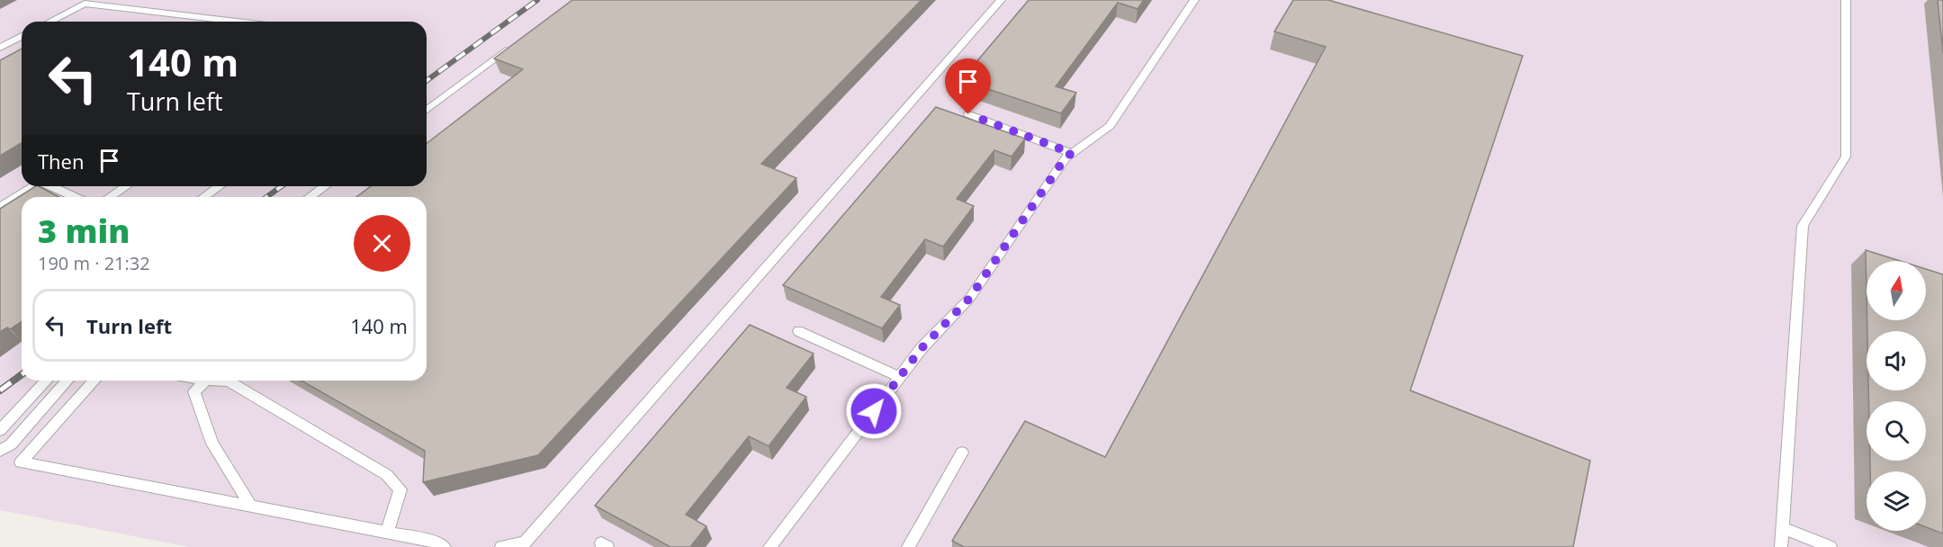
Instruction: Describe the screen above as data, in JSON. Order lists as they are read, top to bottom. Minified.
{"north":"top","page":{"turn":["140 m","Turn left"],"then":"Then","heading":["3 min","190 m · 21:32"],"list":[{"name":"Turn left","value":"140 m"}]}}
